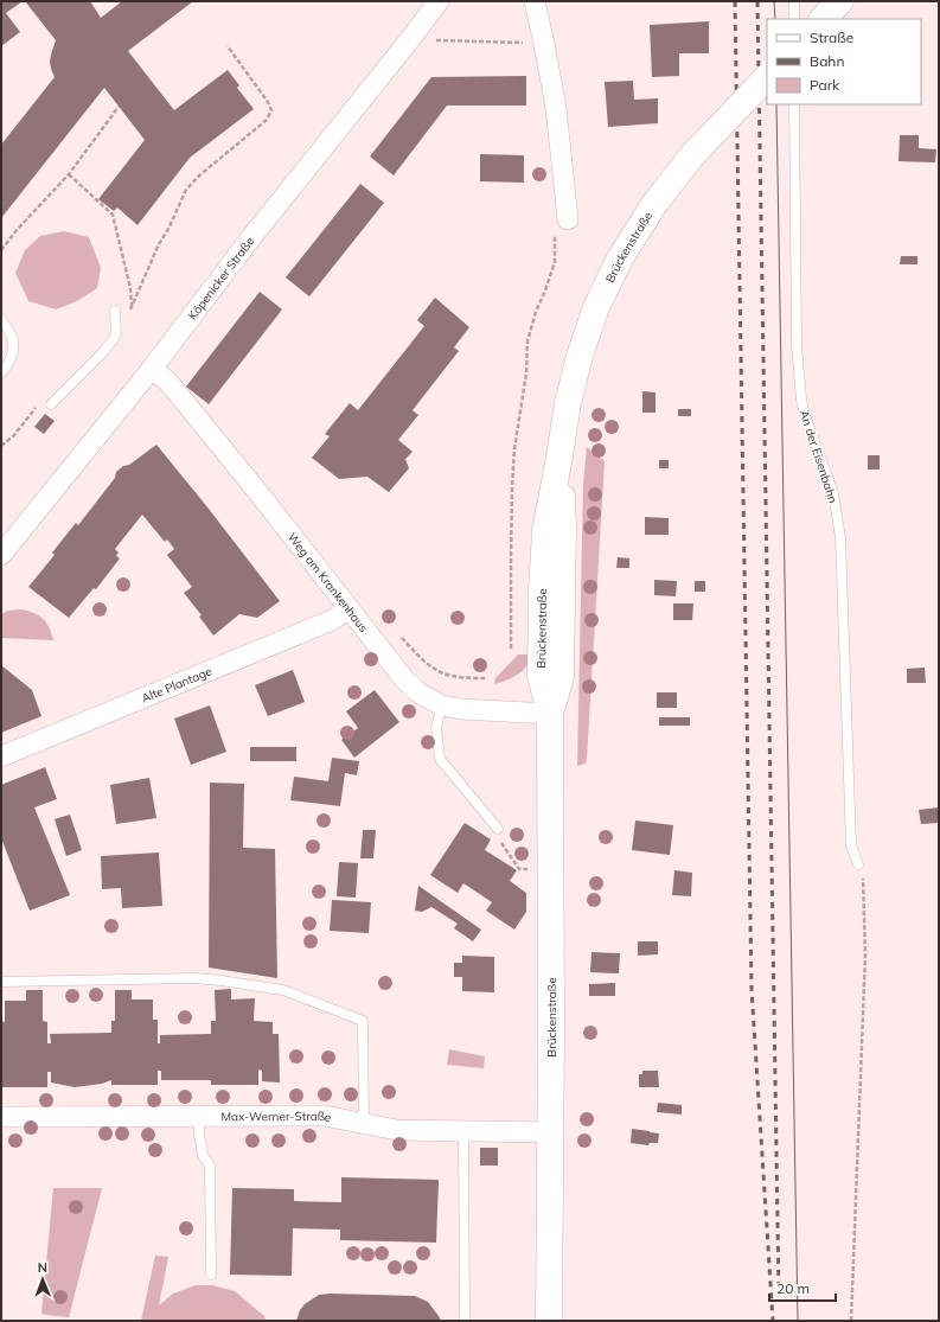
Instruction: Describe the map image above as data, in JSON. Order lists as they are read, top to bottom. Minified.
{"streets":{"main road":["Brückenstraße"],"street":["Köpenicker Straße","Weg am Krankenhaus","Alte Plantage","Max-Werner-Straße"],"lane":["An der Eisenbahn"]},"crossings":[["Brückenstraße","Weg am Krankenhaus"],["Brückenstraße","Max-Werner-Straße"],["Köpenicker Straße","Weg am Krankenhaus"],["Weg am Krankenhaus","Alte Plantage"]],"legend":["Straße","Bahn","Park"],"scale_bar":"20 m","north":"top"}
